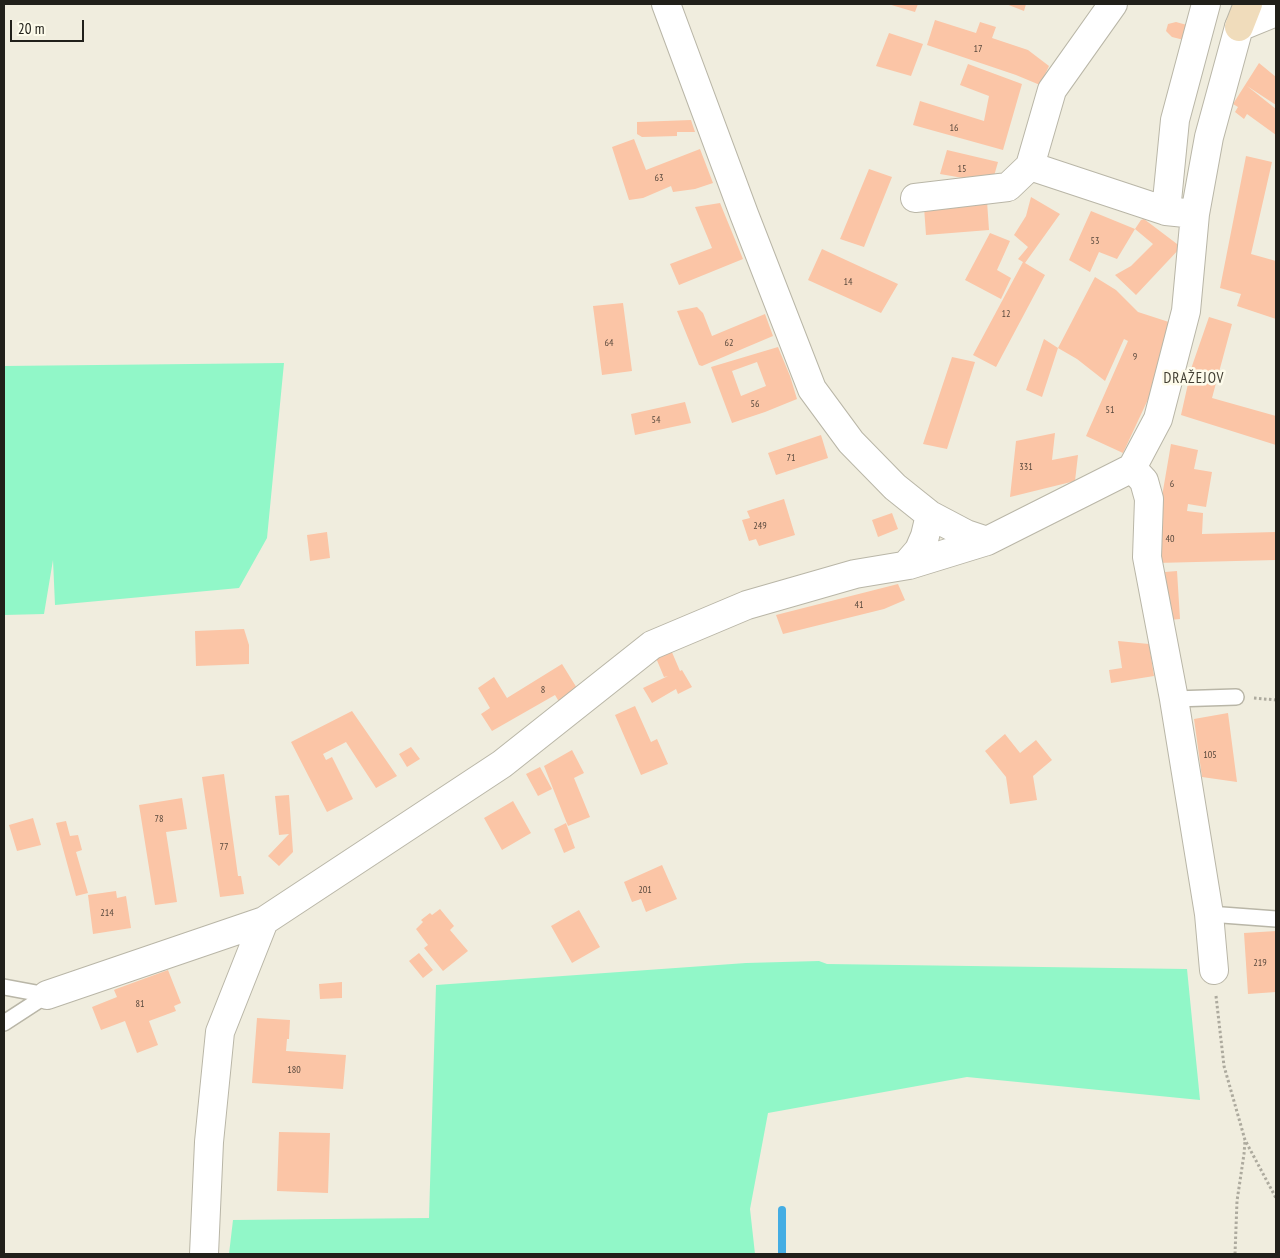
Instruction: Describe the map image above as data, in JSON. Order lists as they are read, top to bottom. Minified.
{"districts":["DRAŽEJOV"],"house_numbers":["17","16","15","63","53","14","12","64","62","9","56","51","54","71","331","6","249","40","41","8","105","78","77","201","214","219","81","180"],"scale_bar":"20 m"}
